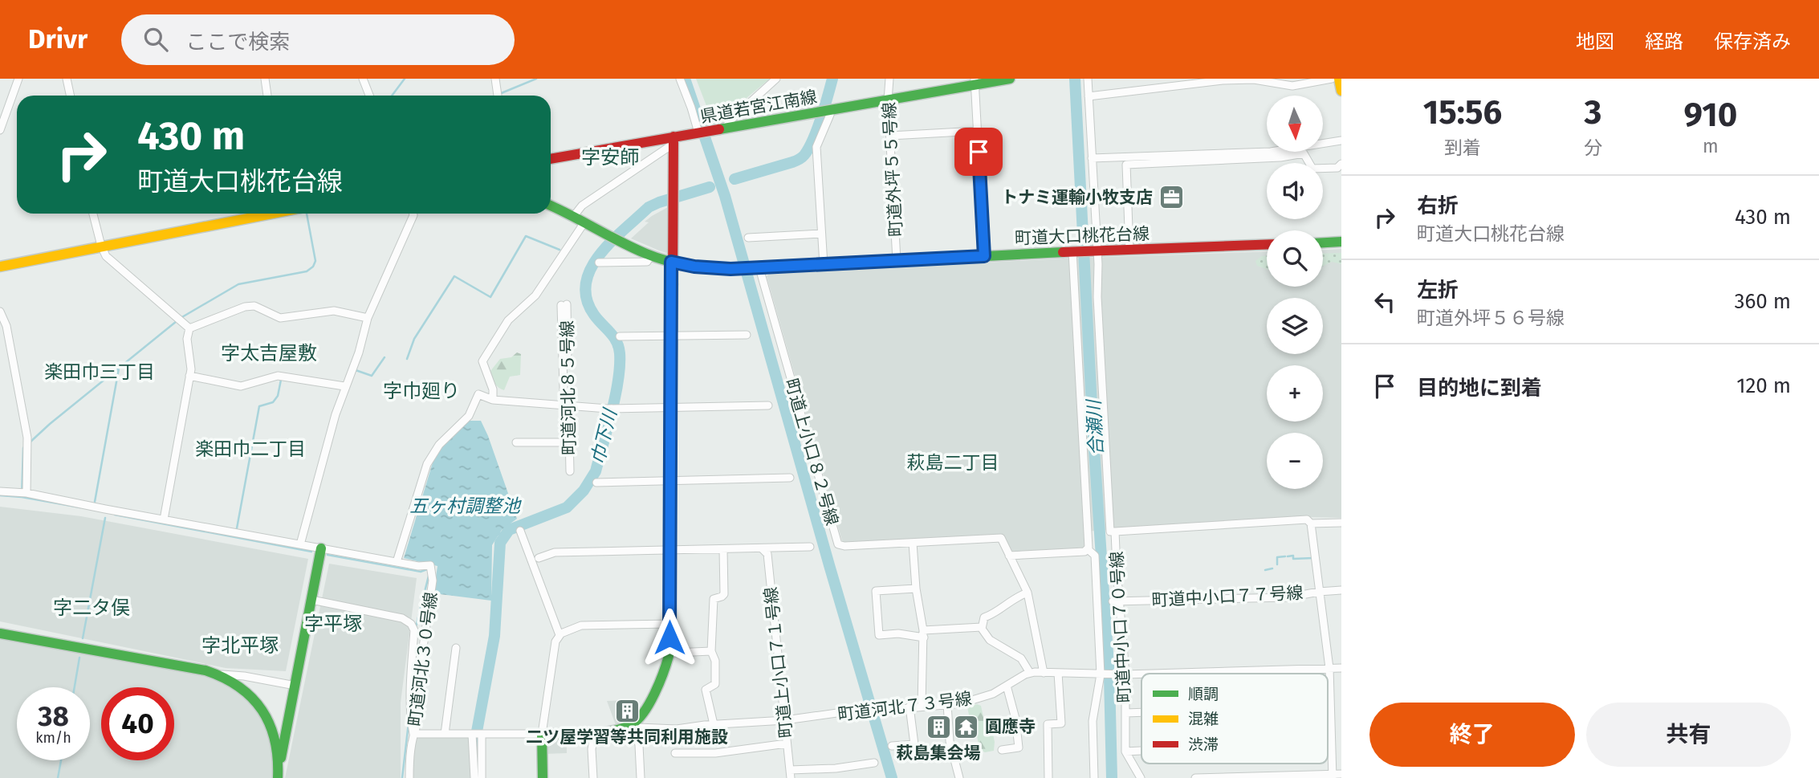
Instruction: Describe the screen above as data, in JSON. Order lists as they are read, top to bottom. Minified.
{"streets":{"street":["県道若宮江南線","町道外坪５５号線","町道大口桃花台線","町道河北８５号線","町道上小口８２号線","町道中小口７７号線","町道中小口７０号線","町道河北３０号線","町道上小口７１号線","町道河北７３号線"]},"crossings":[["県道若宮江南線","町道外坪５５号線"],["町道外坪５５号線","町道大口桃花台線"],["町道大口桃花台線","町道上小口８２号線"],["町道中小口７７号線","町道中小口７０号線"],["町道中小口７０号線","町道河北７３号線"],["町道上小口７１号線","町道河北７３号線"]],"districts":["字安師","字太吉屋敷","楽田巾三丁目","字巾廻り","楽田巾二丁目","萩島二丁目","字二タ俣","字平塚","字北平塚"],"water":["合瀬川","巾下川","五ヶ村調整池"],"places":{"office":["トナミ運輸小牧支店"],"building":["二ツ屋学習等共同利用施設","萩島集会場"],"temple":["圓應寺"]},"legend":["順調","混雑","渋滞"],"north":"bottom","page":{"header":"Drivr","search":"ここで検索","nav":["地図","経路","保存済み"],"eta":["15:56","到着","3","分","910","m"],"map_buttons":["+","−"],"turn":["430 m","町道大口桃花台線"],"list":[{"name":"右折","note":"町道大口桃花台線","value":"430 m"},{"name":"左折","note":"町道外坪５６号線","value":"360 m"},{"name":"目的地に到着","value":"120 m"}],"speed":"38 km/h","limit":"40","buttons":["終了","共有"]}}
